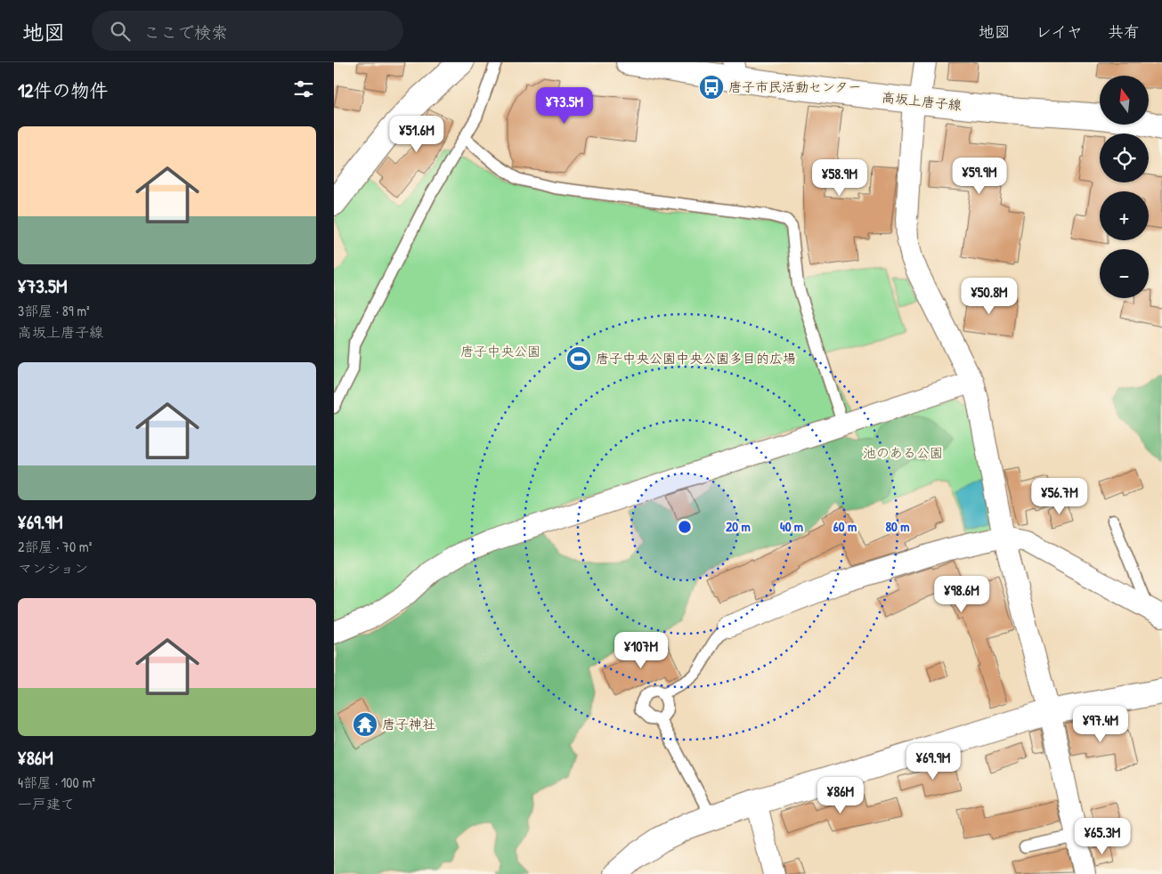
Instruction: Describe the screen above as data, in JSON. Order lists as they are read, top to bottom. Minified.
{"streets":{"street":["高坂上唐子線"]},"parks":["唐子中央公園","池のある公園"],"places":{"bus stop":["唐子市民活動センター"],"sports":["唐子中央公園中央公園多目的広場"],"temple":["唐子神社"]},"north":"top","page":{"header":"地図","search":"ここで検索","nav":["地図","レイヤ","共有"],"heading":"12件の物件","map_buttons":["+","−"],"price":["¥73.5M","¥51.6M","¥59.9M","¥58.9M","¥50.8M","¥56.7M","¥98.6M","¥107M","¥97.4M","¥69.9M","¥86M","¥65.3M"],"list":[{"name":"¥73.5M","note":"3部屋 · 89 m² · 高坂上唐子線"},{"name":"¥69.9M","note":"2部屋 · 70 m² · マンション"},{"name":"¥86M","note":"4部屋 · 100 m² · 一戸建て"}]},"rings":["20 m","40 m","60 m","80 m"]}
